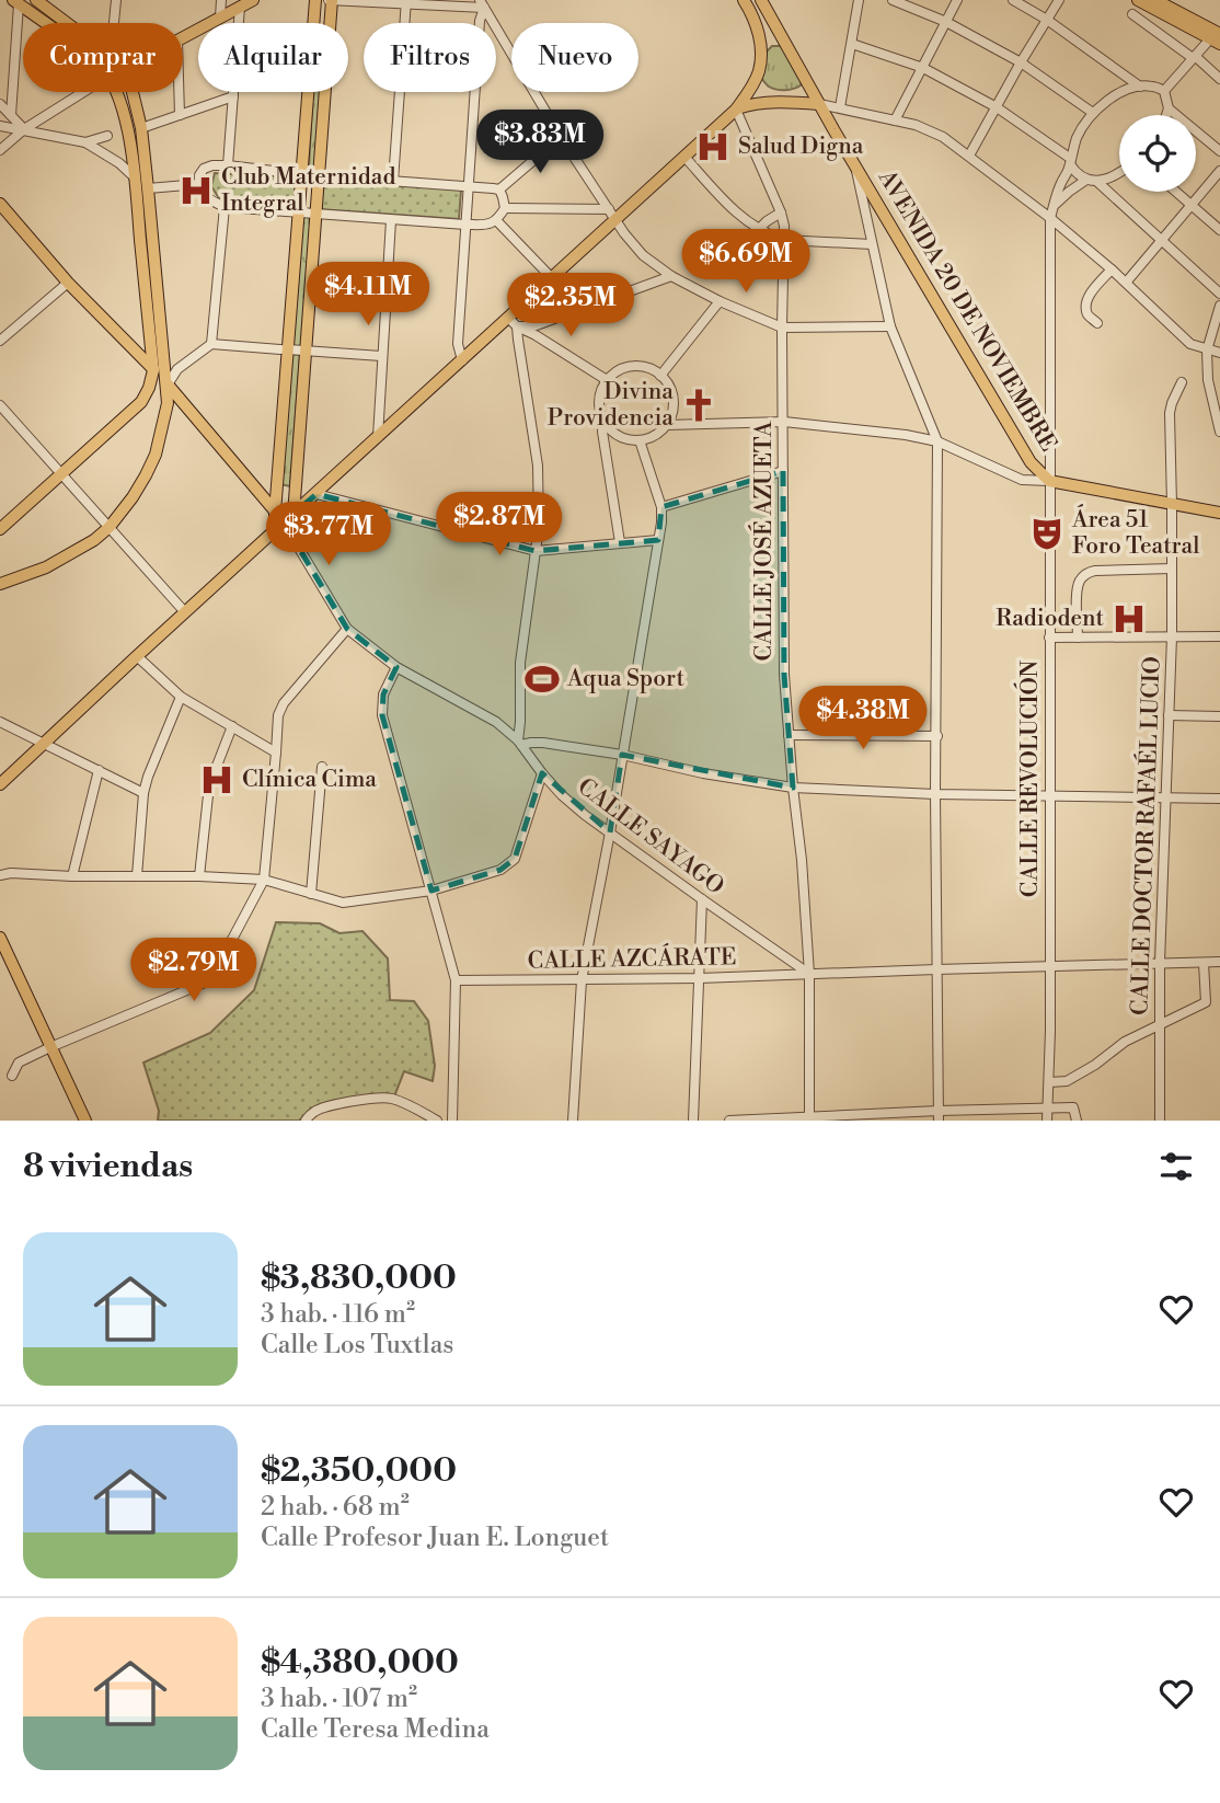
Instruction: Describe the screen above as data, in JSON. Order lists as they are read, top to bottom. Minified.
{"streets":{"main road":["AVENIDA 20 DE NOVIEMBRE"],"street":["CALLE JOSÉ AZUETA","CALLE REVOLUCIÓN","CALLE DOCTOR RAFAÉL LUCIO","CALLE SAYAGO","CALLE AZCÁRATE"]},"crossings":[["AVENIDA 20 DE NOVIEMBRE","CALLE REVOLUCIÓN"],["AVENIDA 20 DE NOVIEMBRE","CALLE DOCTOR RAFAÉL LUCIO"],["CALLE JOSÉ AZUETA","CALLE SAYAGO"],["CALLE JOSÉ AZUETA","CALLE AZCÁRATE"],["CALLE SAYAGO","CALLE AZCÁRATE"]],"places":{"hospital":["Salud Digna","Club Maternidad Integral","Radiodent","Clínica Cima"],"church":["Divina Providencia"],"theatre":["Área 51 Foro Teatral"],"sports":["Aqua Sport"]},"page":{"chip":["Comprar","Alquilar","Filtros","Nuevo"],"price":["$3.83M","$6.69M","$4.11M","$2.35M","$2.87M","$3.77M","$4.38M","$2.79M"],"heading":"8 viviendas","list":[{"name":"$3,830,000","note":"3 hab. · 116 m² · Calle Los Tuxtlas"},{"name":"$2,350,000","note":"2 hab. · 68 m² · Calle Profesor Juan E. Longuet"},{"name":"$4,380,000","note":"3 hab. · 107 m² · Calle Teresa Medina"}]}}
